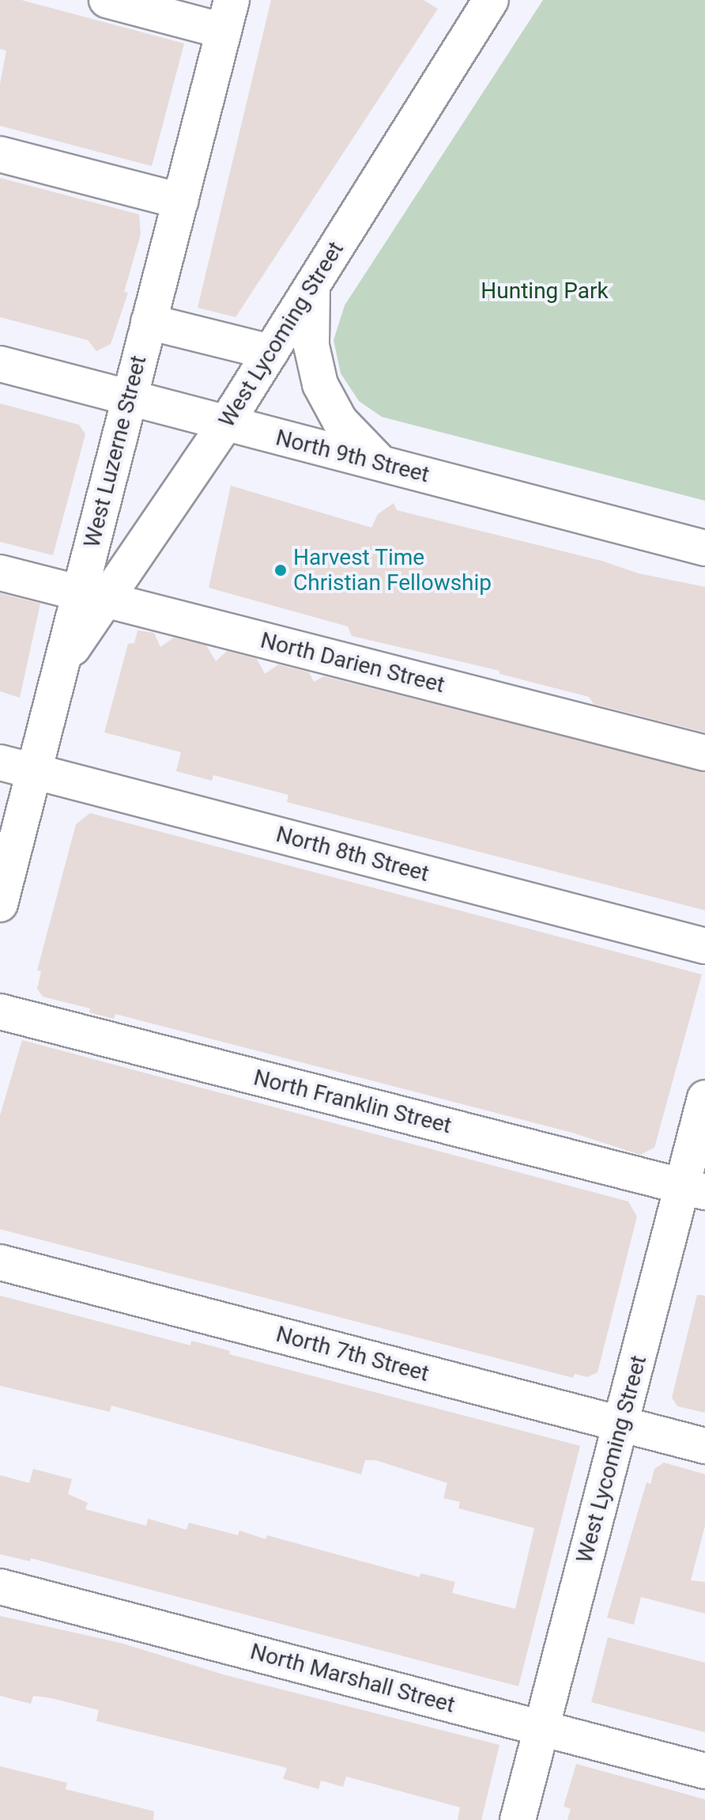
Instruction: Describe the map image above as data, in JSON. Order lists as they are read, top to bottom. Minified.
{"streets":{"street":["West Lycoming Street","West Luzerne Street","North 9th Street","North Darien Street","North 8th Street","North Franklin Street","North 7th Street","North Marshall Street"]},"crossings":[["West Lycoming Street","West Luzerne Street"],["West Lycoming Street","North 9th Street"],["West Lycoming Street","North Darien Street"],["West Lycoming Street","North 8th Street"],["West Lycoming Street","North Franklin Street"],["West Lycoming Street","North 7th Street"],["West Lycoming Street","North Marshall Street"],["West Luzerne Street","North 9th Street"],["West Luzerne Street","North Darien Street"]],"parks":["Hunting Park"],"places":["Harvest Time Christian Fellowship"]}
